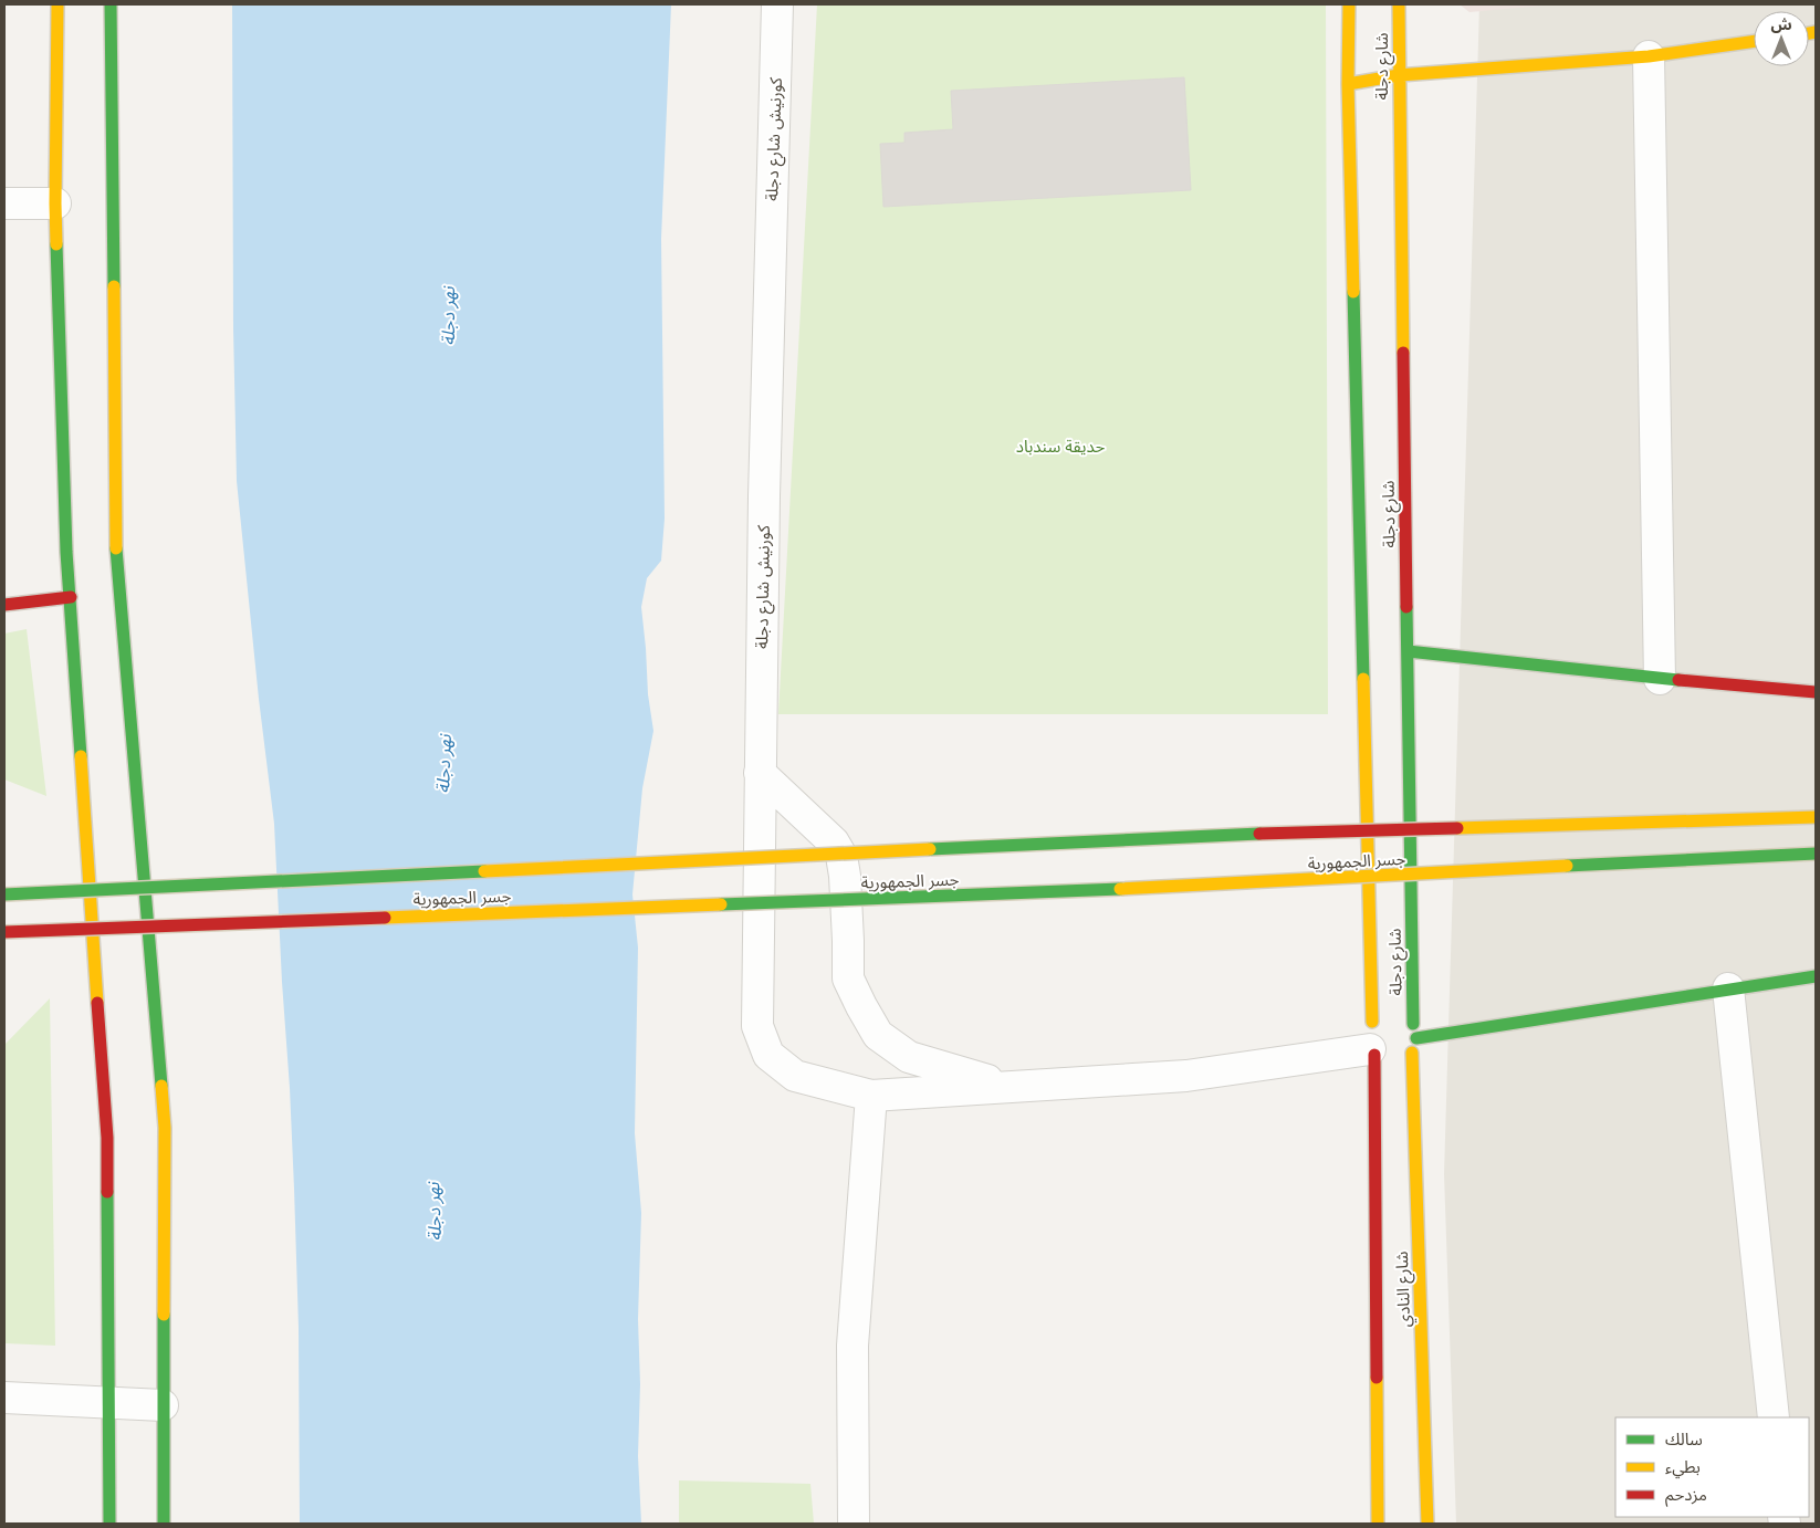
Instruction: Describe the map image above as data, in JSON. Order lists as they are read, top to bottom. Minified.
{"streets":{"main road":["شارع دجلة","جسر الجمهورية","شارع النادي"],"street":["كورنيش شارع دجلة"]},"crossings":[["شارع دجلة","كورنيش شارع دجلة"],["شارع دجلة","شارع النادي"],["كورنيش شارع دجلة","شارع النادي"]],"water":["نهر دجلة"],"parks":["حديقة سندباد"],"legend":["سالك","بطيء","مزدحم"],"north":"top"}
